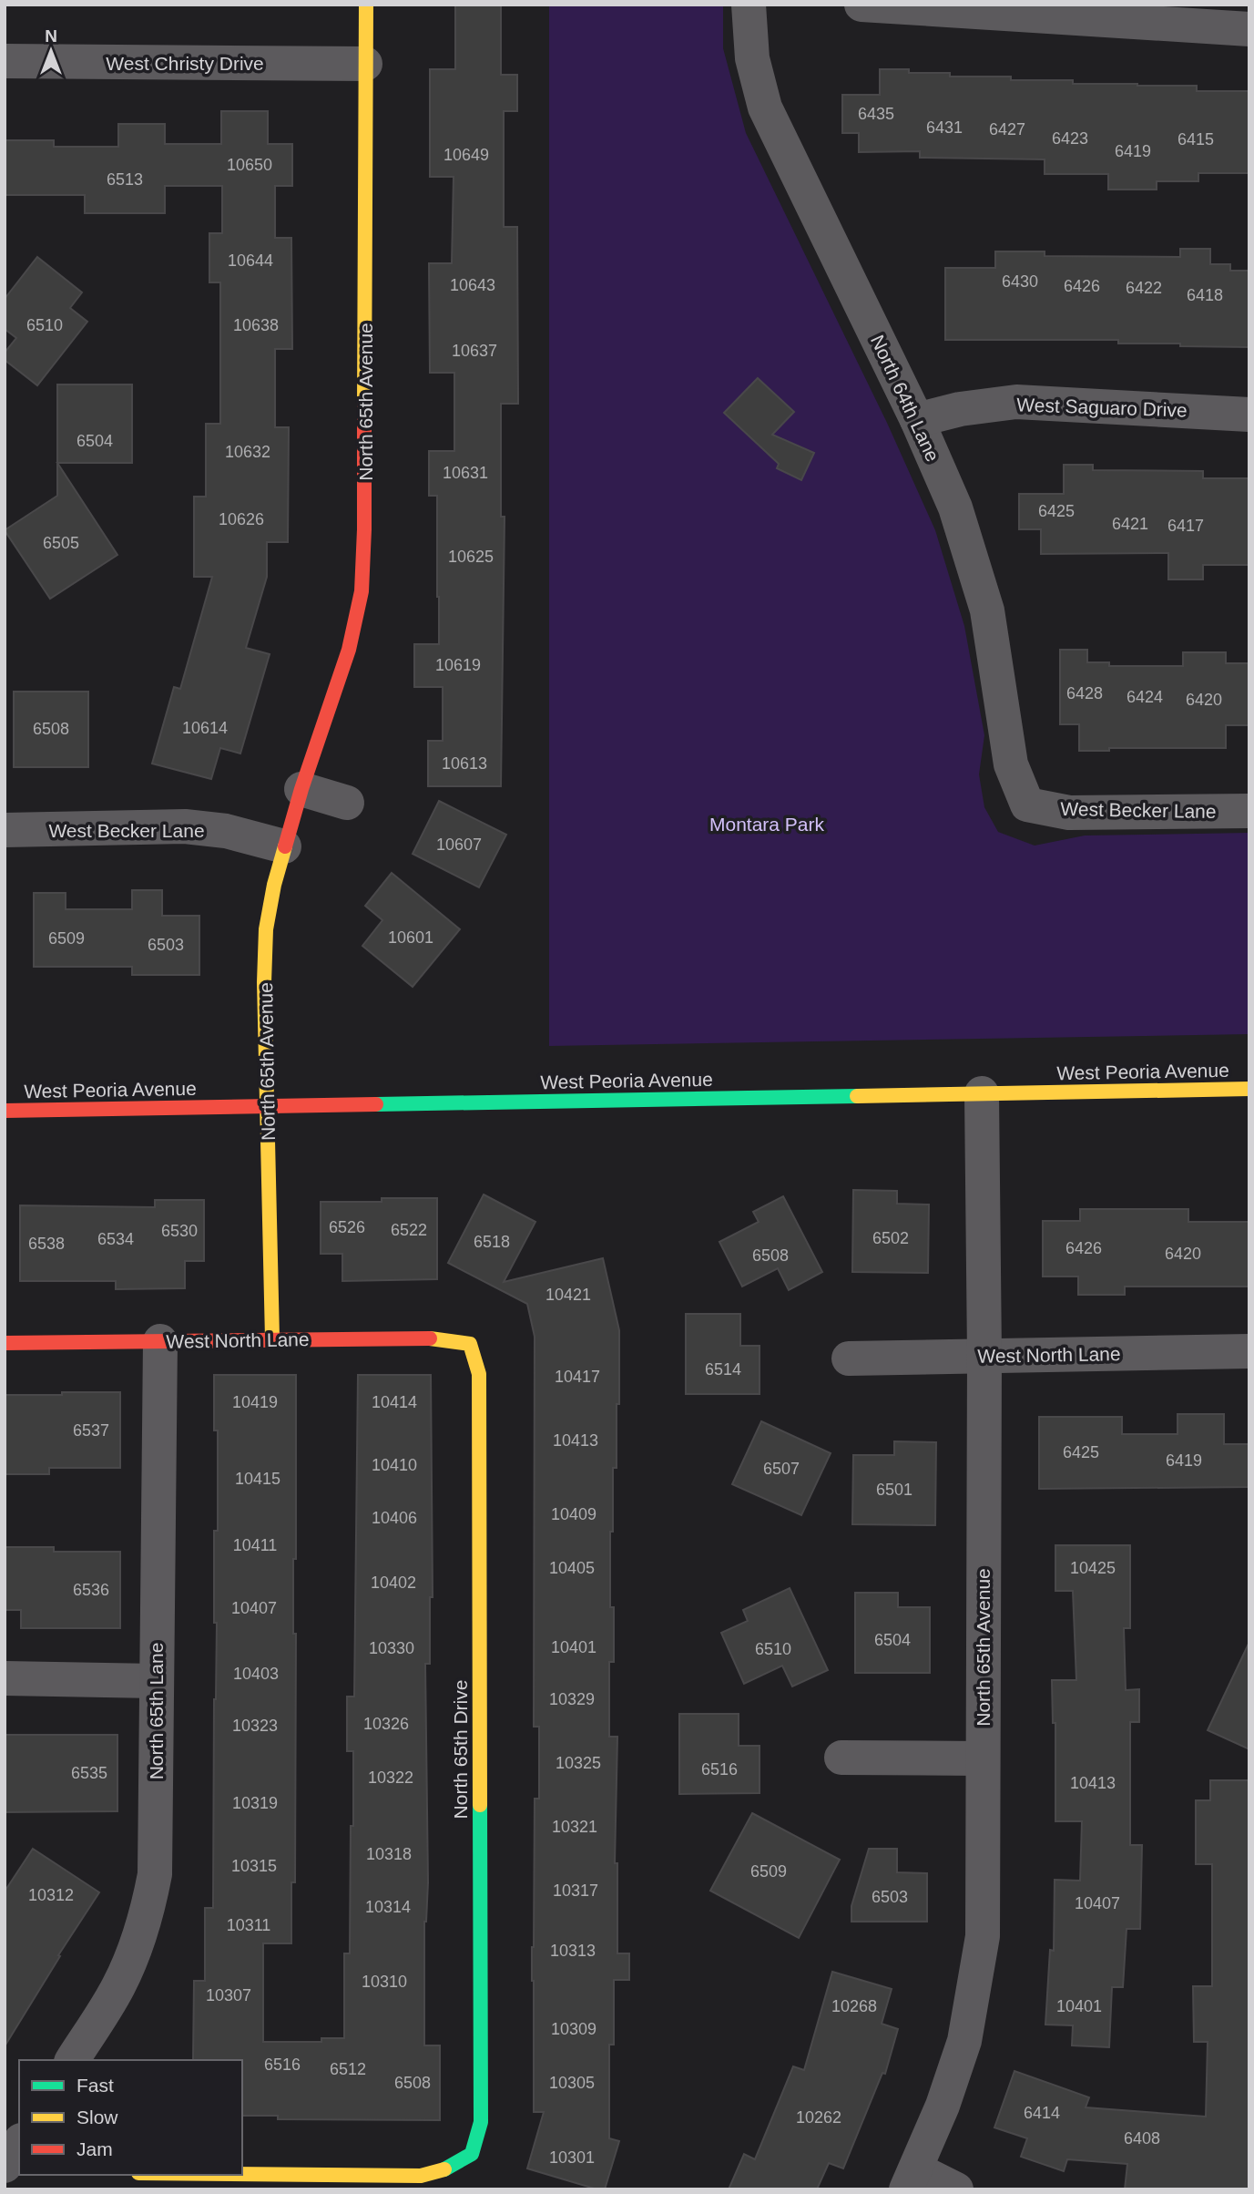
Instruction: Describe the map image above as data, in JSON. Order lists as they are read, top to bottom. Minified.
{"streets":{"street":["West Christy Drive","North 64th Lane","North 65th Avenue","West Saguaro Drive","West Becker Lane","West Peoria Avenue","West North Lane","North 65th Lane","North 65th Drive"]},"crossings":[["West Christy Drive","North 65th Avenue"],["North 64th Lane","West Saguaro Drive"],["North 64th Lane","West Becker Lane"],["North 65th Avenue","West Becker Lane"],["North 65th Avenue","West Peoria Avenue"],["North 65th Avenue","West North Lane"],["West North Lane","North 65th Lane"],["West North Lane","North 65th Drive"]],"parks":["Montara Park"],"house_numbers":["6435","6431","6427","6423","6415","6419","10649","10650","6513","10644","6430","10643","6426","6422","6418","6510","10638","10637","6504","10632","10631","6425","10626","6421","6417","6505","10625","10619","6428","6424","6420","10614","6508","10613","10607","10601","6509","6503","6526","6522","6530","6502","6534","6518","6538","6426","6420","6508","10421","6514","10417","10419","10414","6537","10413","6425","6419","10410","6507","10415","6501","10409","10406","10411","10405","10425","10402","6536","10407","6504","10401","10330","6510","10403","10329","10326","10323","10325","6516","6535","10322","10413","10319","10321","10318","10315","6509","10317","10312","6503","10407","10314","10311","10313","10310","10307","10268","10401","10309","6516","6512","6508","10305","6414","10262","6408","10301"],"legend":["Fast","Slow","Jam"],"north":"top"}
